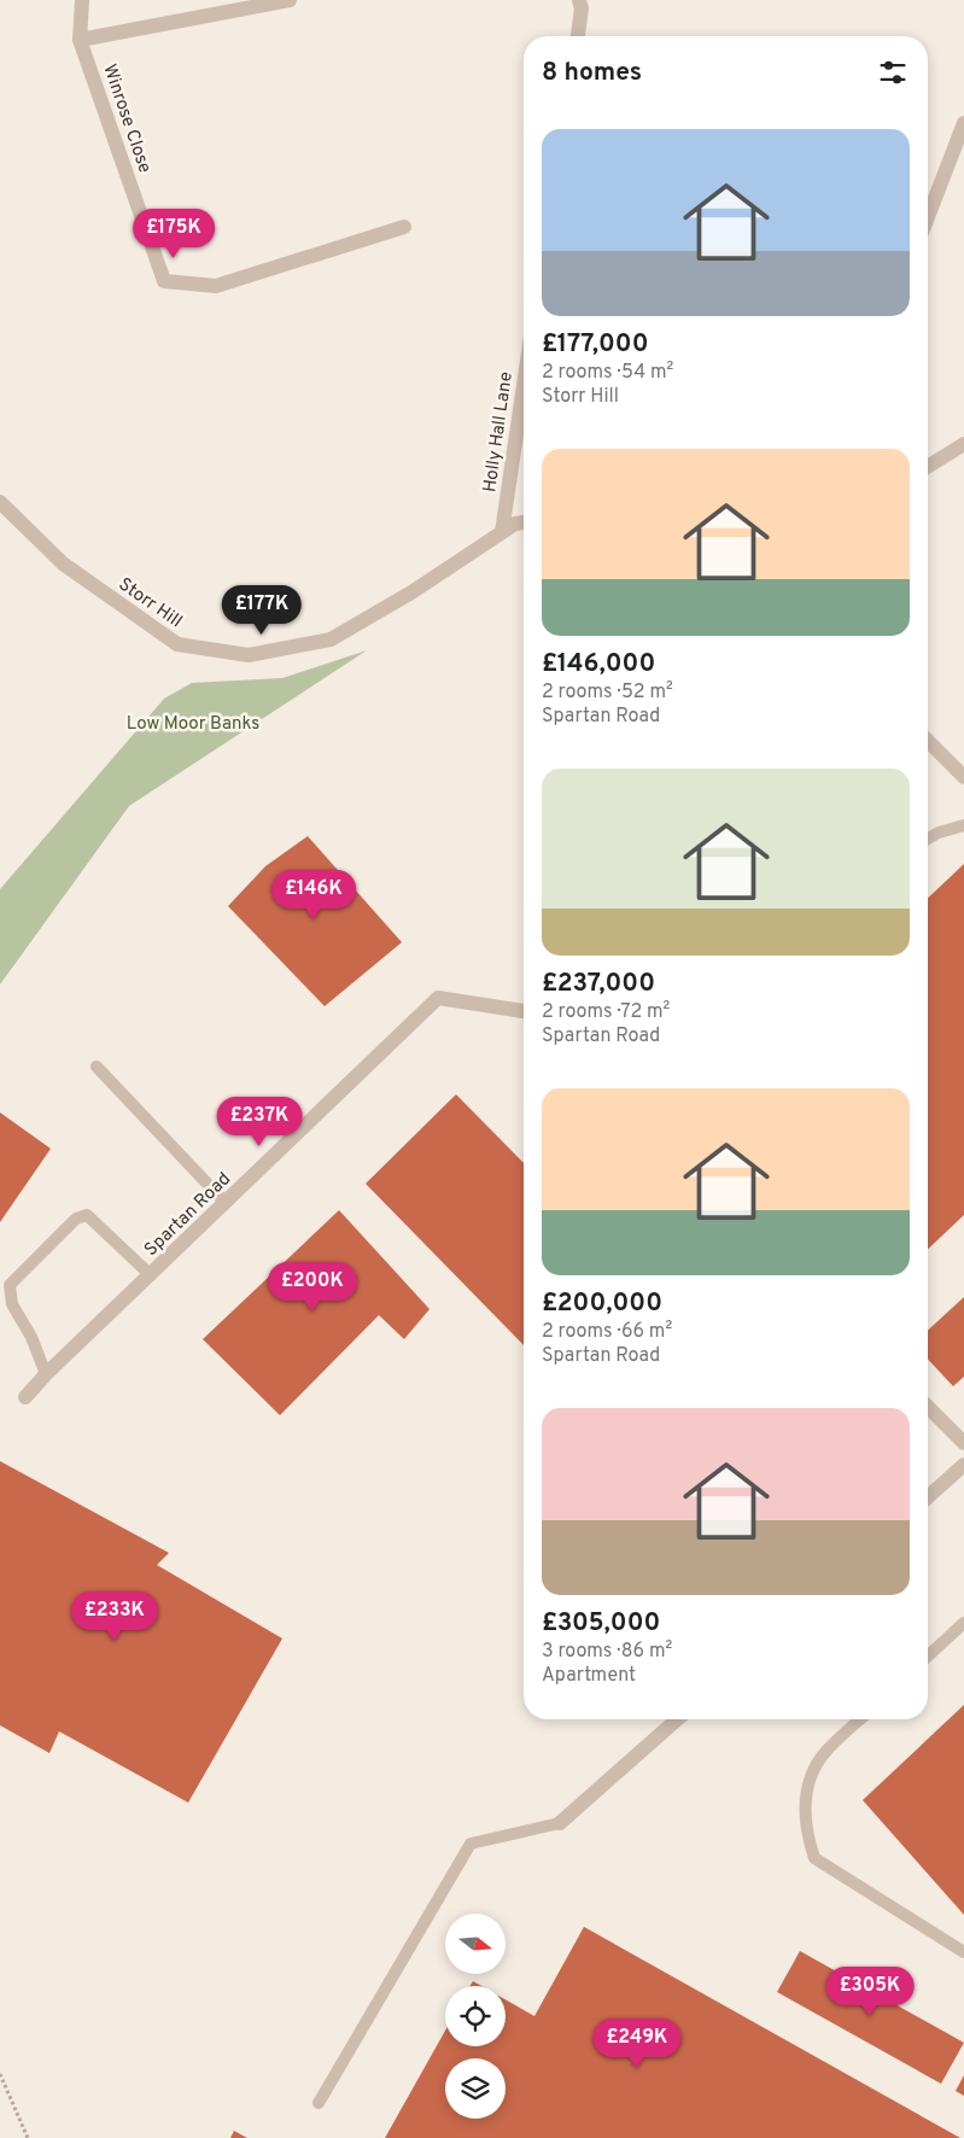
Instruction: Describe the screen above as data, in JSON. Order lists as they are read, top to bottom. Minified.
{"streets":{"street":["Winrose Close","Holly Hall Lane","Storr Hill","Spartan Road"]},"crossings":[["Holly Hall Lane","Storr Hill"]],"parks":["Low Moor Banks"],"north":"right","page":{"heading":"8 homes","list":[{"name":"£177,000","note":"2 rooms · 54 m² · Storr Hill"},{"name":"£146,000","note":"2 rooms · 52 m² · Spartan Road"},{"name":"£237,000","note":"2 rooms · 72 m² · Spartan Road"},{"name":"£200,000","note":"2 rooms · 66 m² · Spartan Road"},{"name":"£305,000","note":"3 rooms · 86 m² · Apartment"}],"price":["£175K","£177K","£146K","£237K","£200K","£233K","£305K","£249K"]}}
